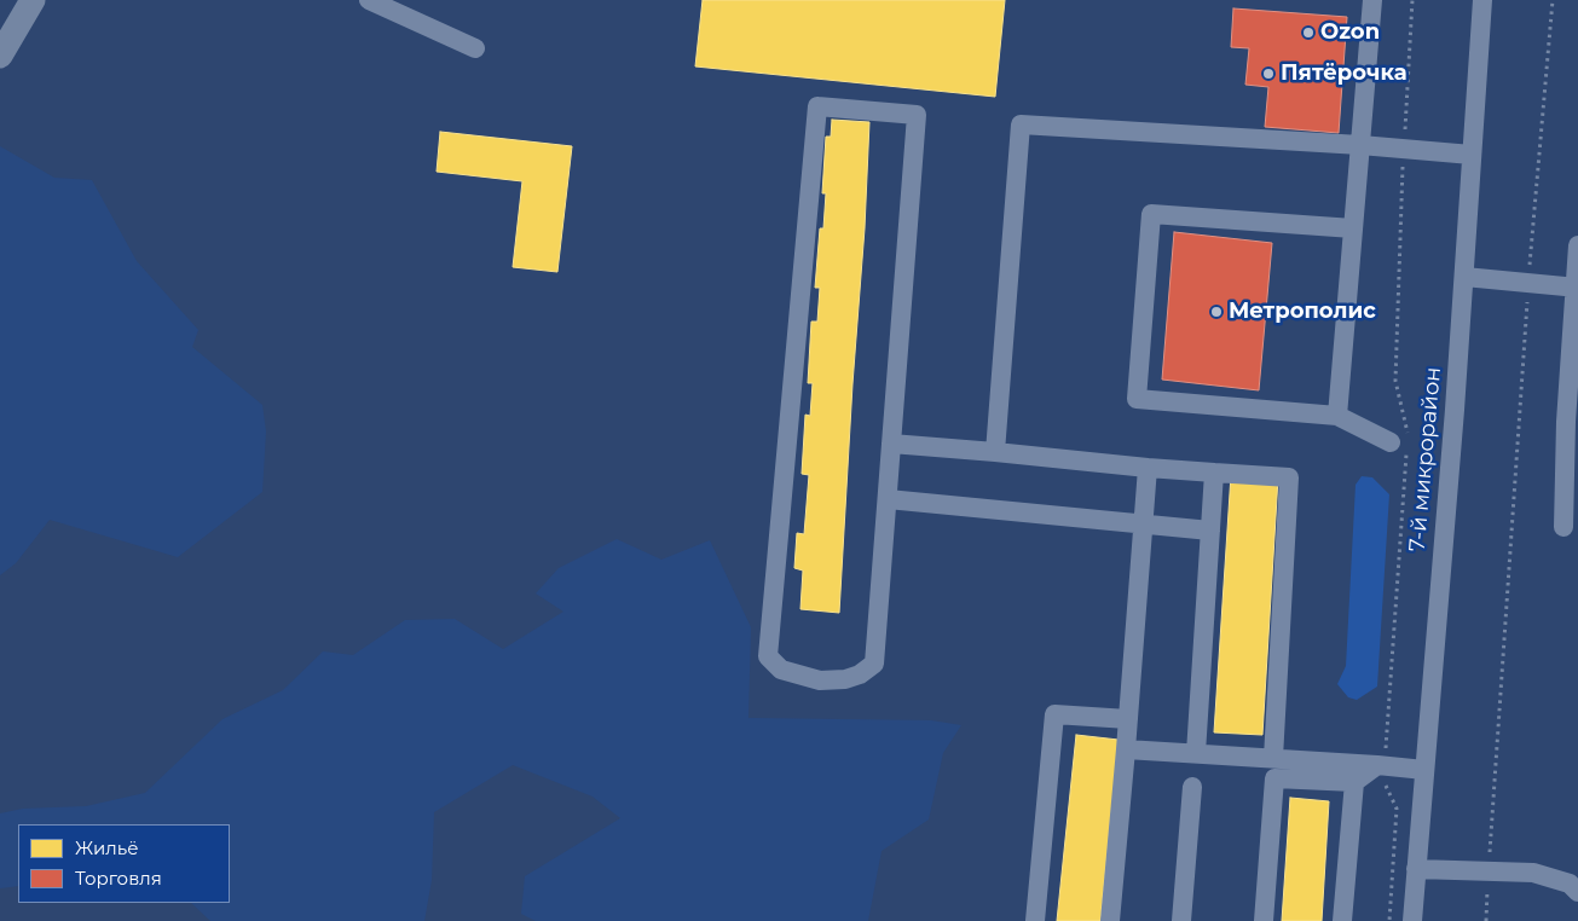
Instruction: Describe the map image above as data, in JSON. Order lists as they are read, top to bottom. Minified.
{"streets":{"street":["7-й микрорайон"]},"places":["Ozon","Пятёрочка","Метрополис"],"legend":["Жильё","Торговля"]}
